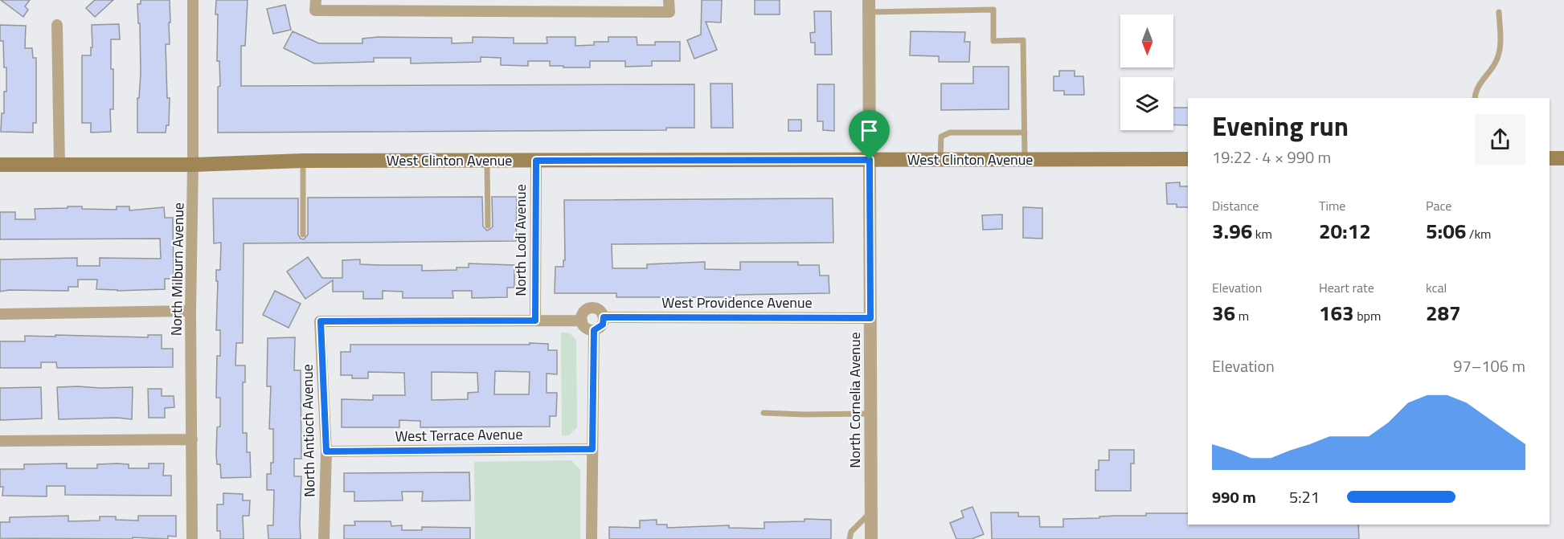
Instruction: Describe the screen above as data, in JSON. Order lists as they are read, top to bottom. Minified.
{"streets":{"main road":["West Clinton Avenue"],"street":["North Lodi Avenue","North Milburn Avenue","West Providence Avenue","North Cornelia Avenue","North Antioch Avenue","West Terrace Avenue"]},"crossings":[["West Clinton Avenue","North Lodi Avenue"],["West Clinton Avenue","North Milburn Avenue"],["West Clinton Avenue","North Cornelia Avenue"],["North Lodi Avenue","North Antioch Avenue"],["West Providence Avenue","North Cornelia Avenue"],["North Antioch Avenue","West Terrace Avenue"]],"north":"bottom","page":{"heading":["Evening run","19:22 · 4 × 990 m"],"stats":[["Distance","3.96 km"],["Time","20:12"],["Pace","5:06 /km"],["Elevation","36 m"],["Heart rate","163 bpm"],["kcal","287"]],"chart":["Elevation","97–106 m"],"list":[{"name":"990 m","note":"5:21"}]}}
